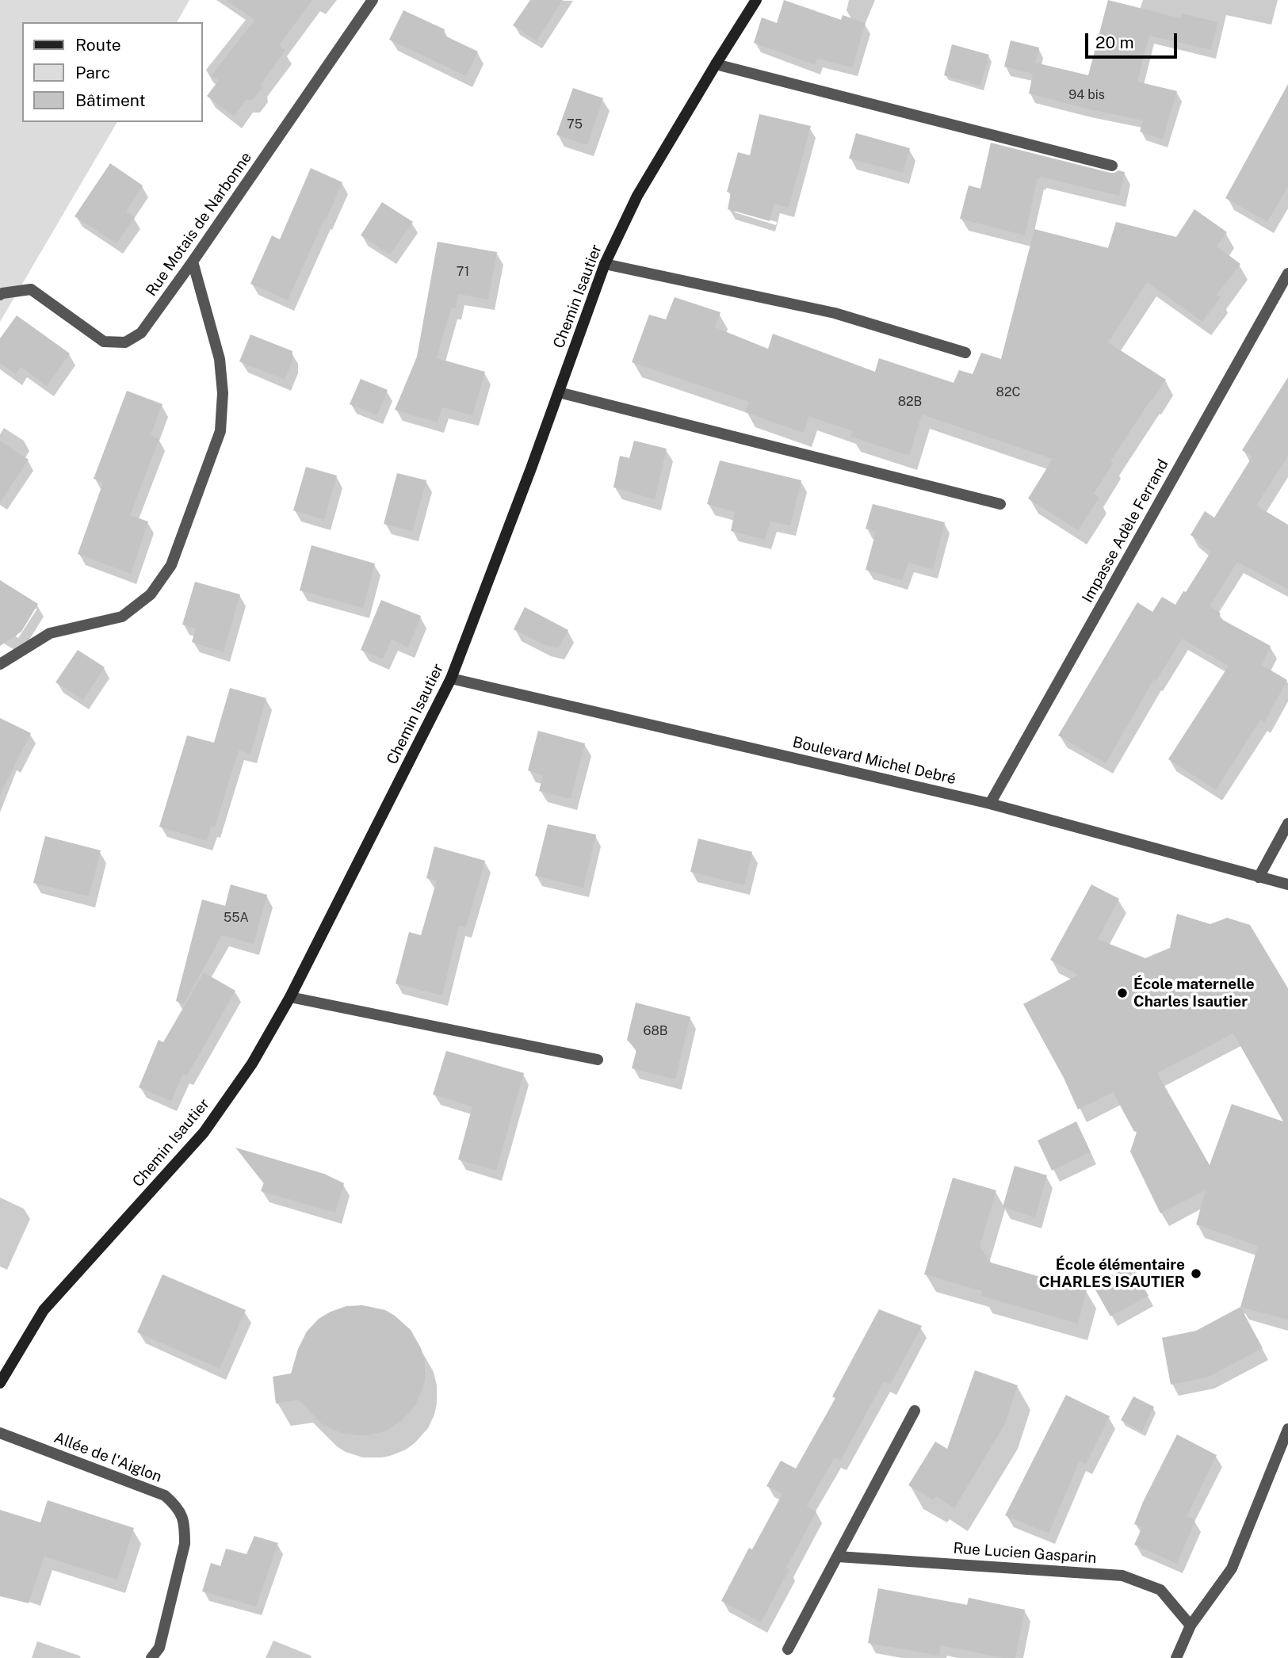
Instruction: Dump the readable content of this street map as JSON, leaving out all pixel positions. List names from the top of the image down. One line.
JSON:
{"streets":{"main road":["Chemin Isautier"],"street":["Rue Motais de Narbonne","Impasse Adèle Ferrand","Boulevard Michel Debré","Allée de l'Aiglon","Rue Lucien Gasparin"]},"crossings":[["Chemin Isautier","Boulevard Michel Debré"],["Impasse Adèle Ferrand","Boulevard Michel Debré"]],"places":["École maternelle Charles Isautier","École élémentaire CHARLES ISAUTIER"],"house_numbers":["94 bis","75","71","82C","82B","55A","68B"],"legend":["Route","Parc","Bâtiment"],"scale_bar":"20 m"}
